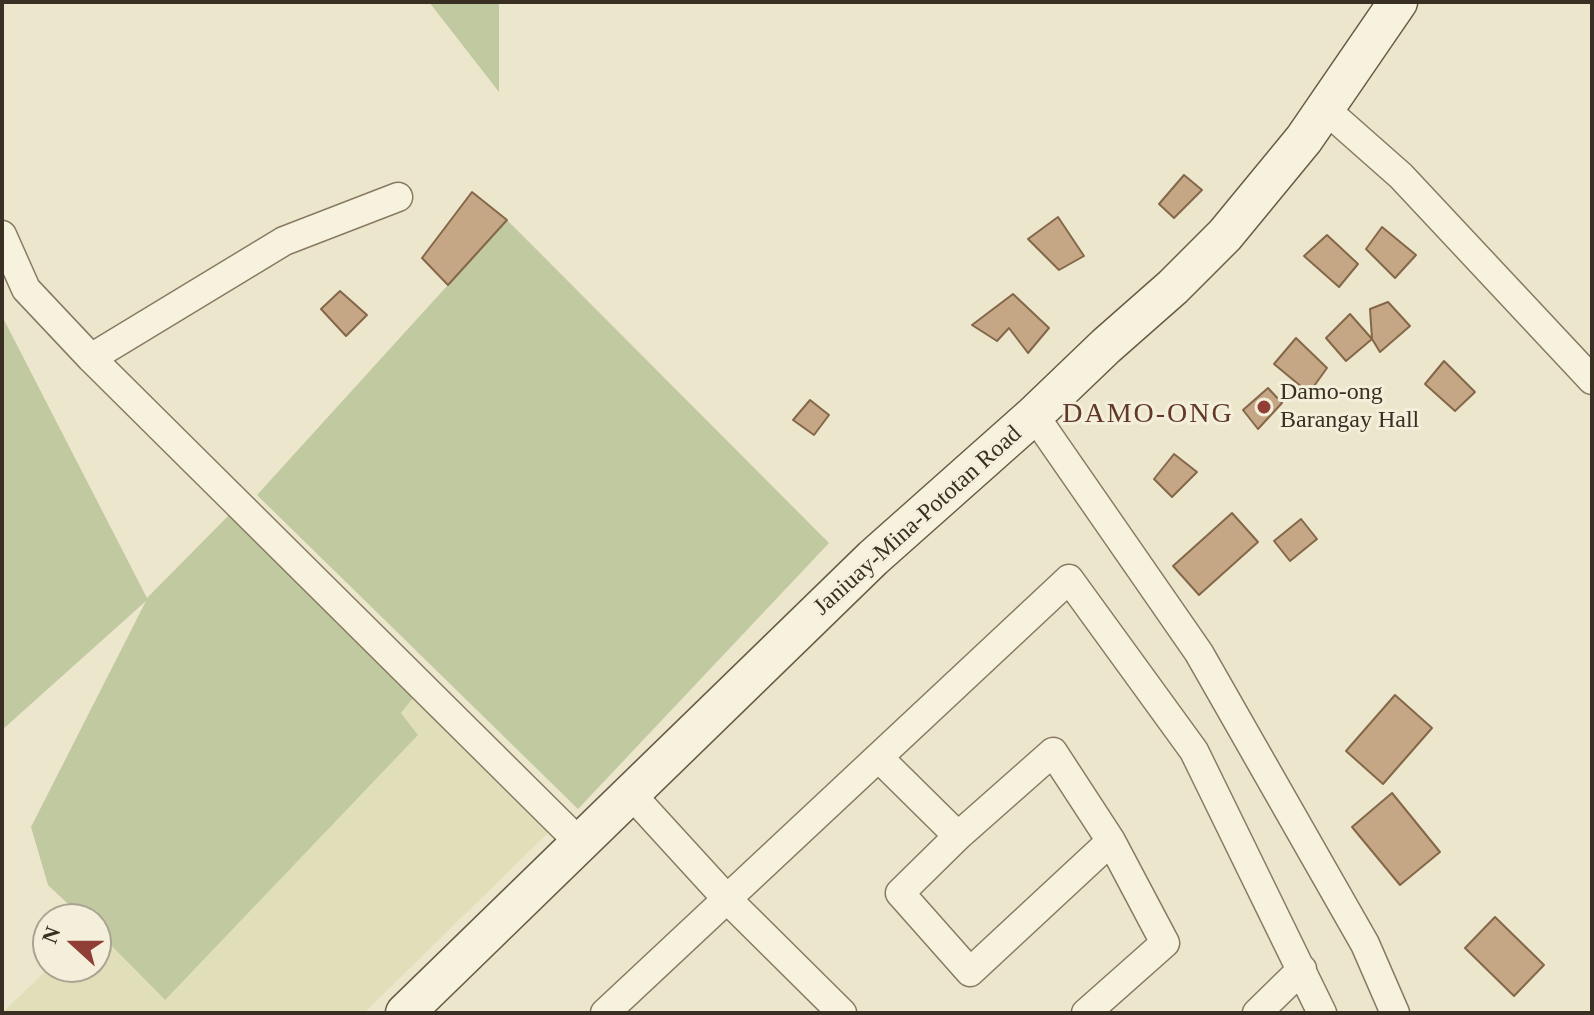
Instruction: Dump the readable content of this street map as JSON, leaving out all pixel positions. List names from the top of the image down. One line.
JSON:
{"streets":{"main road":["Janiuay-Mina-Pototan Road"]},"districts":["DAMO-ONG"],"places":["Damo-ong Barangay Hall"],"north":"left"}
